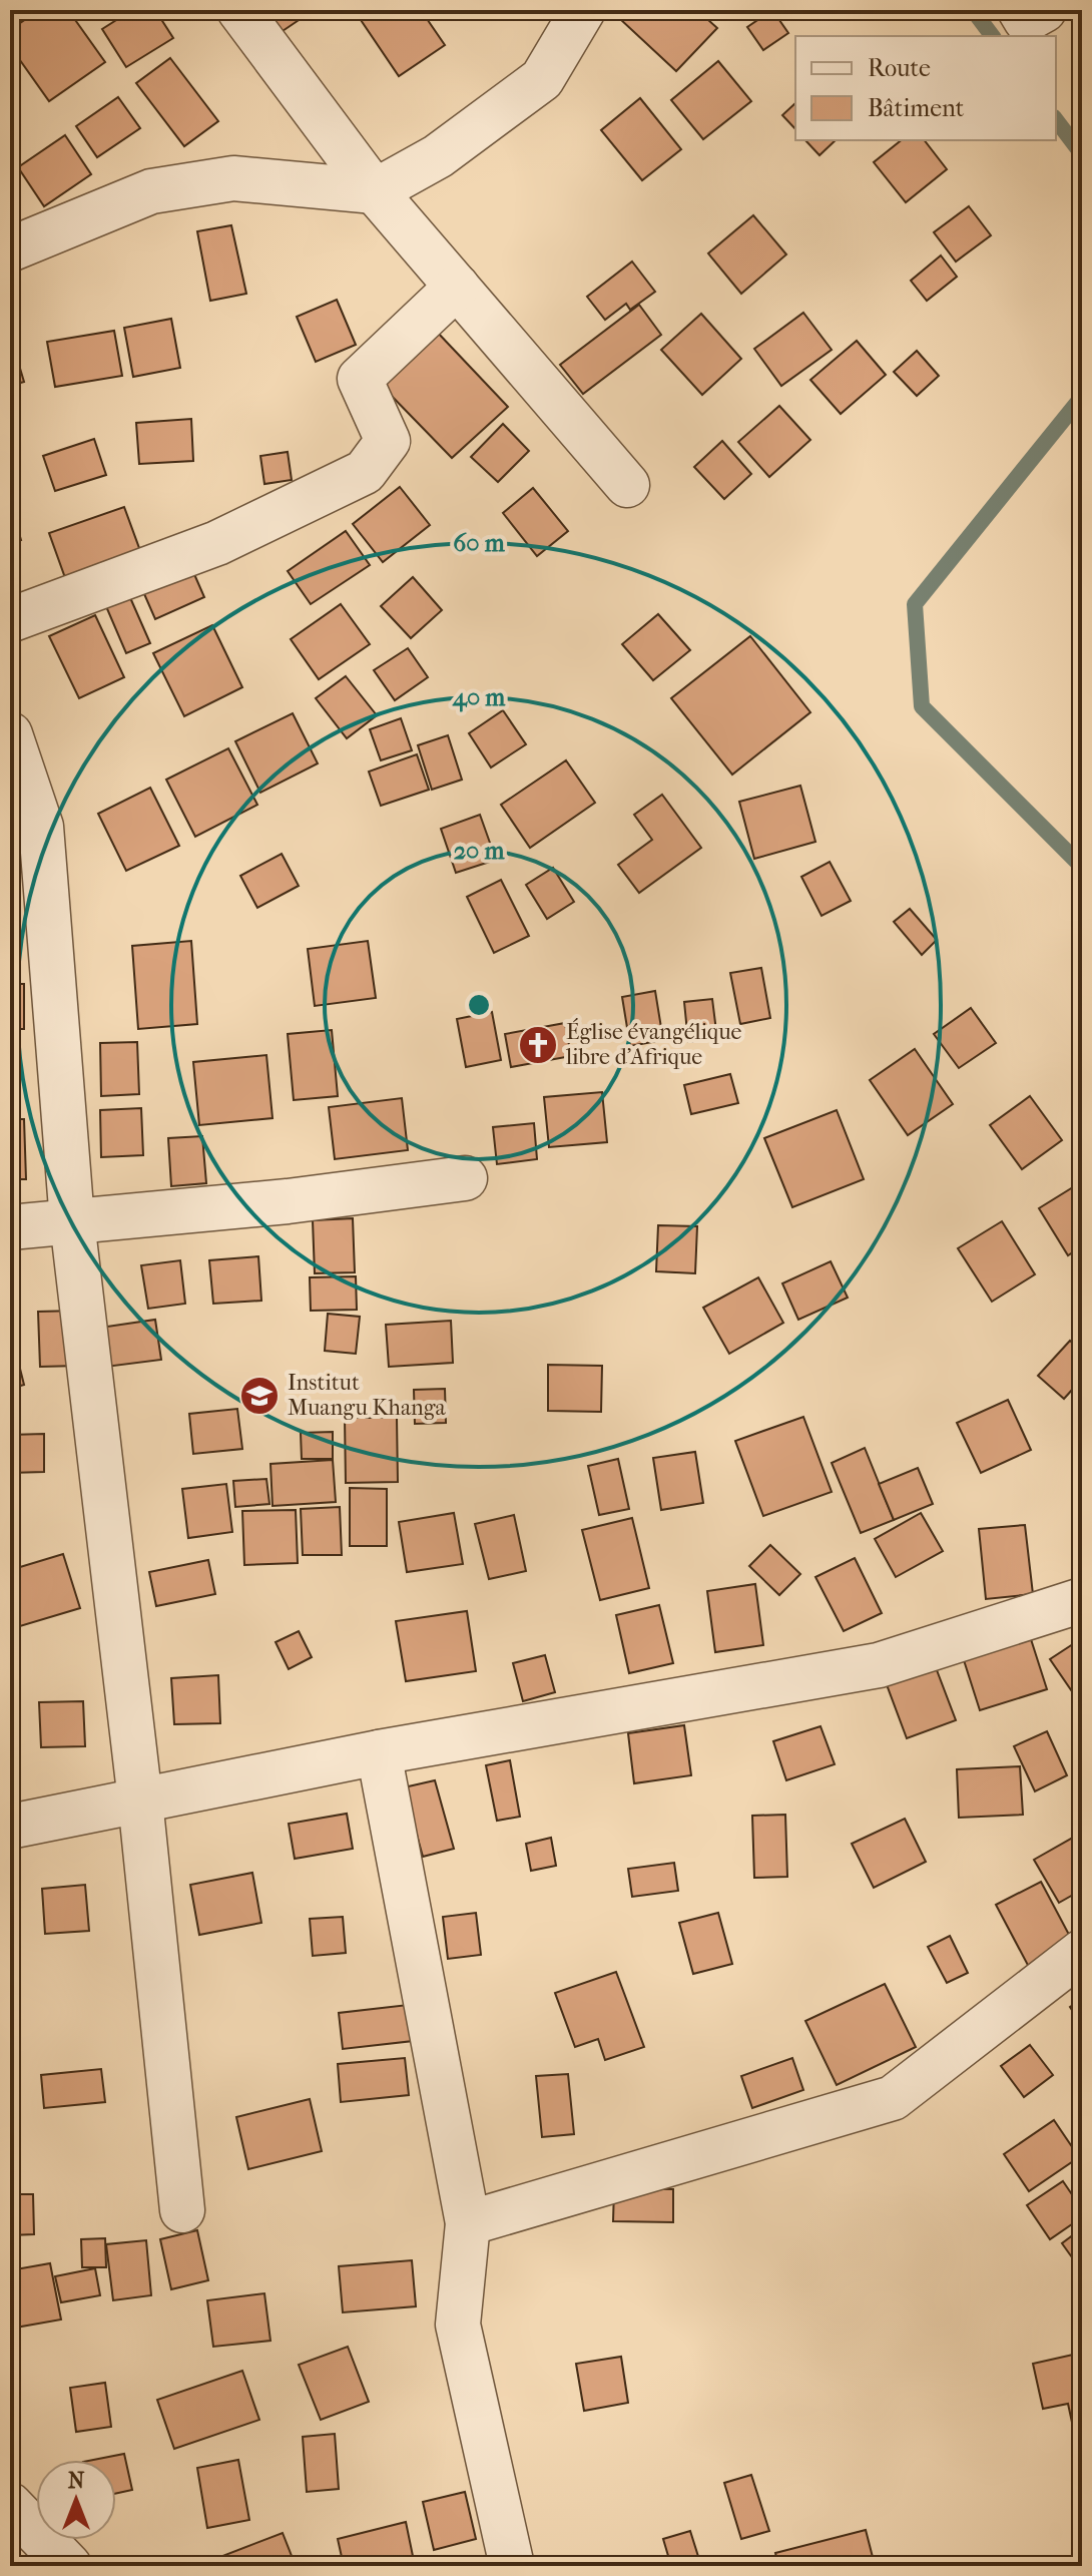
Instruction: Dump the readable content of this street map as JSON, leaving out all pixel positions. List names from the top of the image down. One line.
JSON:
{"places":{"church":["Église évangélique libre d'Afrique"],"school or university":["Institut Muangu Khanga"]},"legend":["Route","Bâtiment"],"north":"top","rings":["60 m","40 m","20 m"]}
